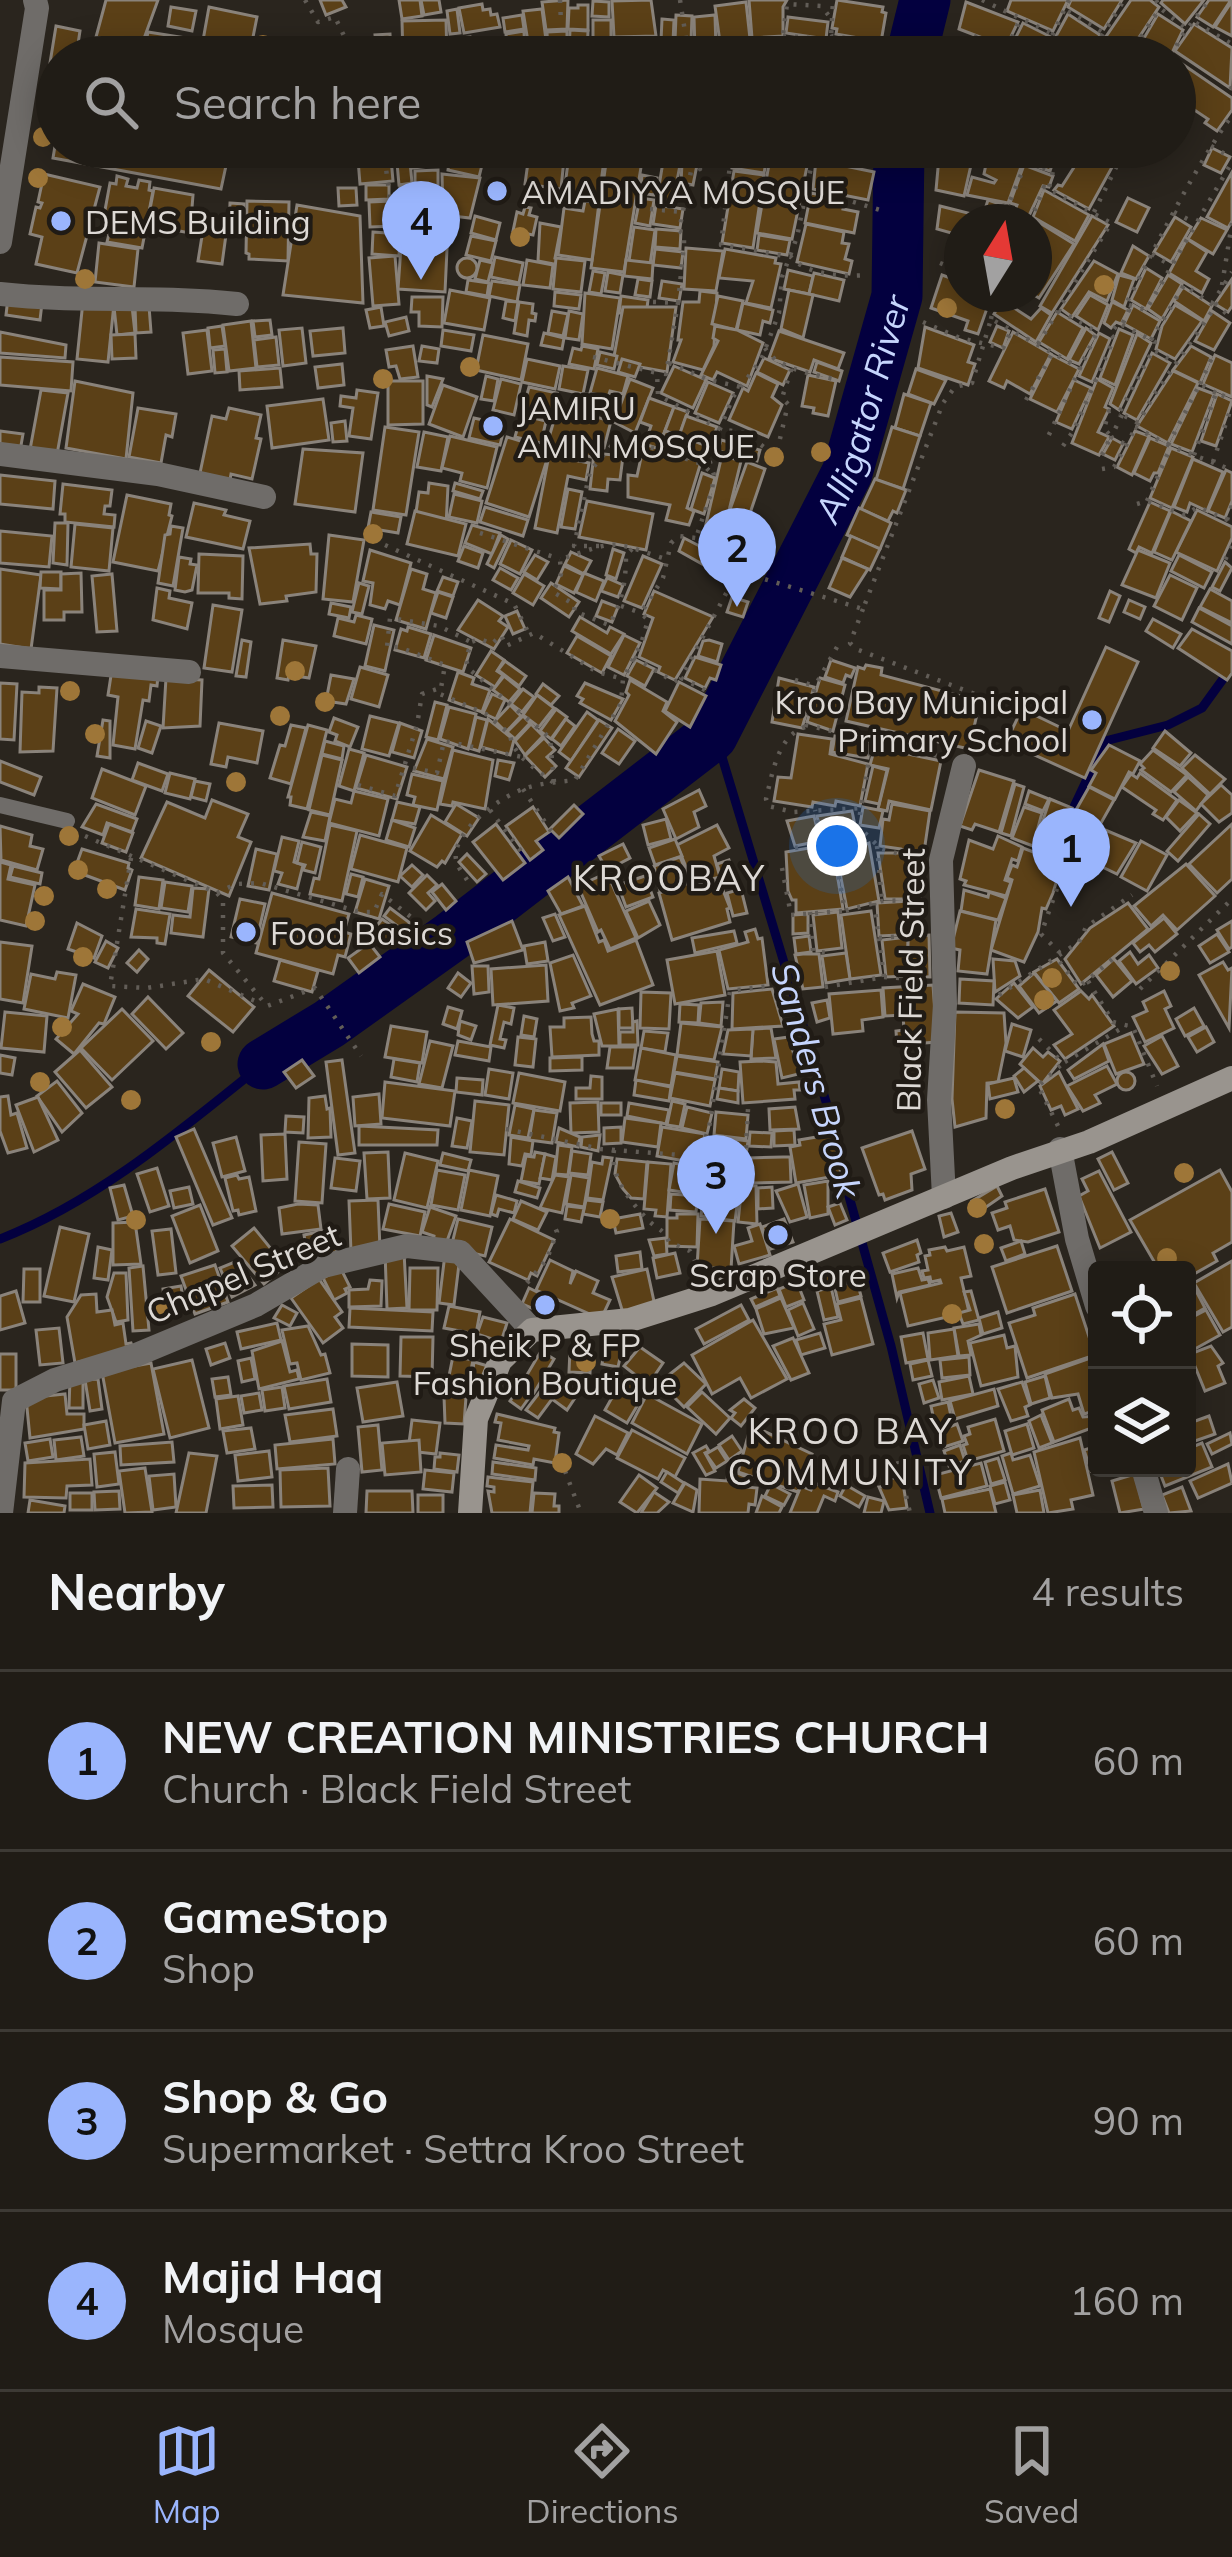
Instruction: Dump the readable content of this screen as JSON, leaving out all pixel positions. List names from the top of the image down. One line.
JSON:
{"streets":{"street":["Black Field Street","Chapel Street"]},"districts":["KROOBAY","KROO BAY COMMUNITY"],"water":["Alligator River","Sanders Brook"],"places":["AMADIYYA MOSQUE","DEMS Building","JAMIRU AMIN MOSQUE","Kroo Bay Municipal Primary School","Food Basics","Scrap Store","Sheik P & FP Fashion Boutique"],"north":"top","page":{"search":"Search here","pins":["4","2","1","3"],"heading":["Nearby","4 results"],"list":[{"mark":"1","name":"NEW CREATION MINISTRIES CHURCH","note":"Church · Black Field Street","value":"60 m"},{"mark":"2","name":"GameStop","note":"Shop","value":"60 m"},{"mark":"3","name":"Shop & Go","note":"Supermarket · Settra Kroo Street","value":"90 m"},{"mark":"4","name":"Majid Haq","note":"Mosque","value":"160 m"}],"nav":["Map","Directions","Saved"]}}
